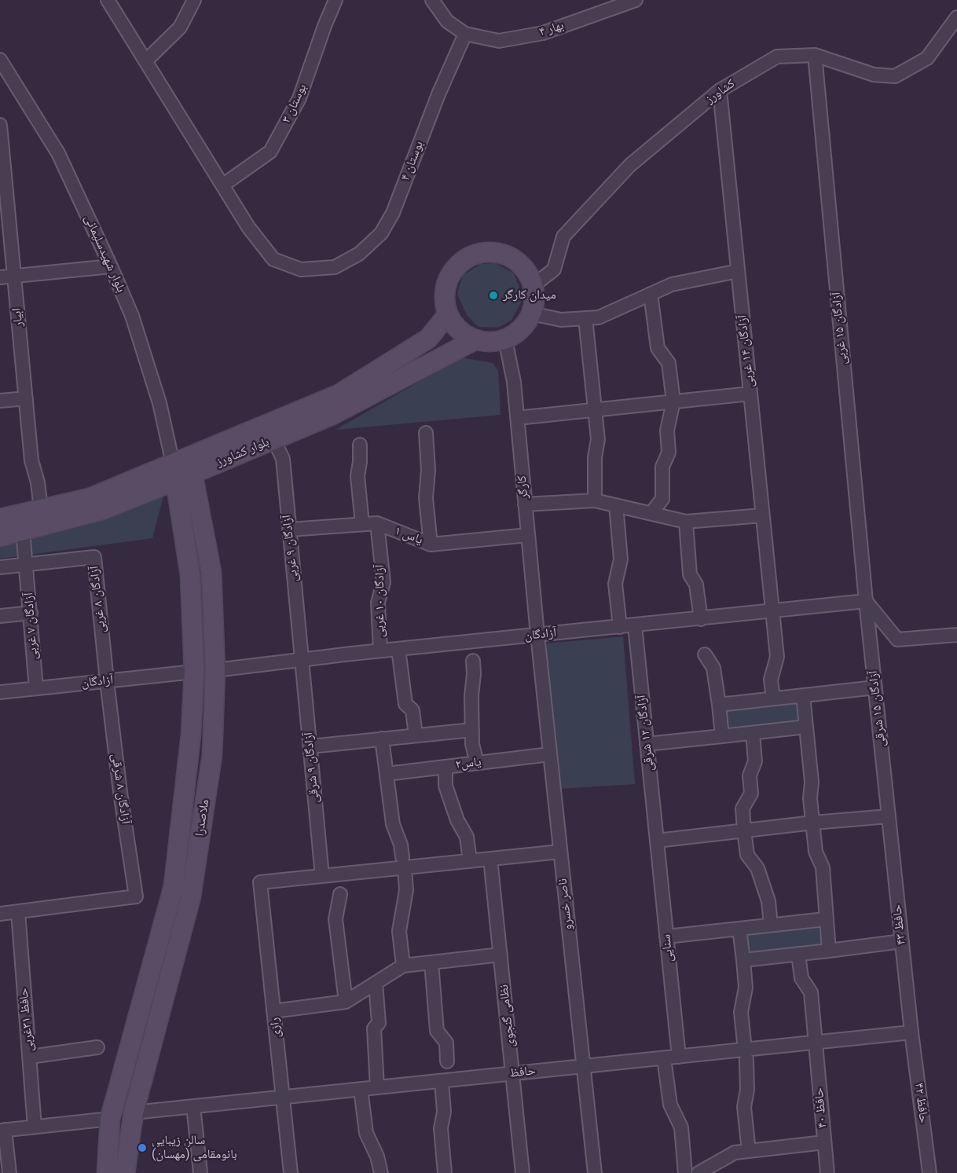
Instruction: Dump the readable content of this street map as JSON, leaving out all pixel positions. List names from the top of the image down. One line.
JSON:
{"streets":{"main road":["بلوار کشاورز","ملاصدرا"],"street":["بهار ۴","کشاورز","بوستان ۳","بوستان ۴","بلوار شهیدسلیمانی","ابیار","آزادگان ۱۵ غربی","آزادگان ۱۴ غربی","کارگر","یاس ۱","آزادگان ۹ غربی","آزادگان ۸ غربی","آزادگان ۱۰ غربی","آزادگان ۷ غربی","آزادگان","آزادگان ۱۵ شرقی","آزادگان ۱۲ شرقی","یاس۲","آزادگان ۹ شرقی","آزادگان ۸ شرقی","ناصر خسرو","حافظ ۴۳","سنایی","نظامی گنجوی","حافظ ۳۱غربی","رازی","حافظ","حافظ ۴۲","حافظ ۴۰"]},"crossings":[["بهار ۴","بوستان ۴"],["کشاورز","آزادگان ۱۵ غربی"],["کشاورز","آزادگان ۱۴ غربی"],["کشاورز","بلوار کشاورز"],["کشاورز","کارگر"],["بوستان ۳","بوستان ۴"],["بلوار شهیدسلیمانی","بلوار کشاورز"],["بلوار شهیدسلیمانی","ملاصدرا"],["ابیار","بلوار کشاورز"],["آزادگان ۱۵ غربی","آزادگان"],["آزادگان ۱۵ غربی","آزادگان ۱۵ شرقی"],["آزادگان ۱۴ غربی","آزادگان"],["بلوار کشاورز","کارگر"],["بلوار کشاورز","آزادگان ۹ غربی"],["بلوار کشاورز","آزادگان ۷ غربی"],["بلوار کشاورز","ملاصدرا"],["کارگر","یاس ۱"],["کارگر","آزادگان"],["کارگر","ناصر خسرو"],["یاس ۱","آزادگان ۹ غربی"],["یاس ۱","آزادگان ۱۰ غربی"],["آزادگان ۹ غربی","آزادگان"],["آزادگان ۹ غربی","آزادگان ۹ شرقی"],["آزادگان ۸ غربی","آزادگان ۷ غربی"],["آزادگان ۸ غربی","آزادگان"],["آزادگان ۸ غربی","آزادگان ۸ شرقی"],["آزادگان ۱۰ غربی","آزادگان"],["آزادگان ۷ غربی","آزادگان"],["آزادگان","آزادگان ۱۵ شرقی"],["آزادگان","آزادگان ۱۲ شرقی"],["آزادگان","آزادگان ۹ شرقی"],["آزادگان","آزادگان ۸ شرقی"],["آزادگان","ملاصدرا"],["آزادگان","ناصر خسرو"],["آزادگان ۱۵ شرقی","حافظ ۴۳"],["آزادگان ۱۲ شرقی","سنایی"],["یاس۲","ناصر خسرو"],["آزادگان ۹ شرقی","رازی"],["آزادگان ۸ شرقی","حافظ ۳۱غربی"],["ملاصدرا","حافظ"],["ناصر خسرو","حافظ"],["حافظ ۴۳","حافظ"],["حافظ ۴۳","حافظ ۴۲"],["سنایی","حافظ"],["نظامی گنجوی","حافظ"],["رازی","حافظ"],["حافظ","حافظ ۴۲"],["حافظ","حافظ ۴۰"]],"places":["میدان کارگر","سالن زیبایی بانومقامی (مهسان)"]}
